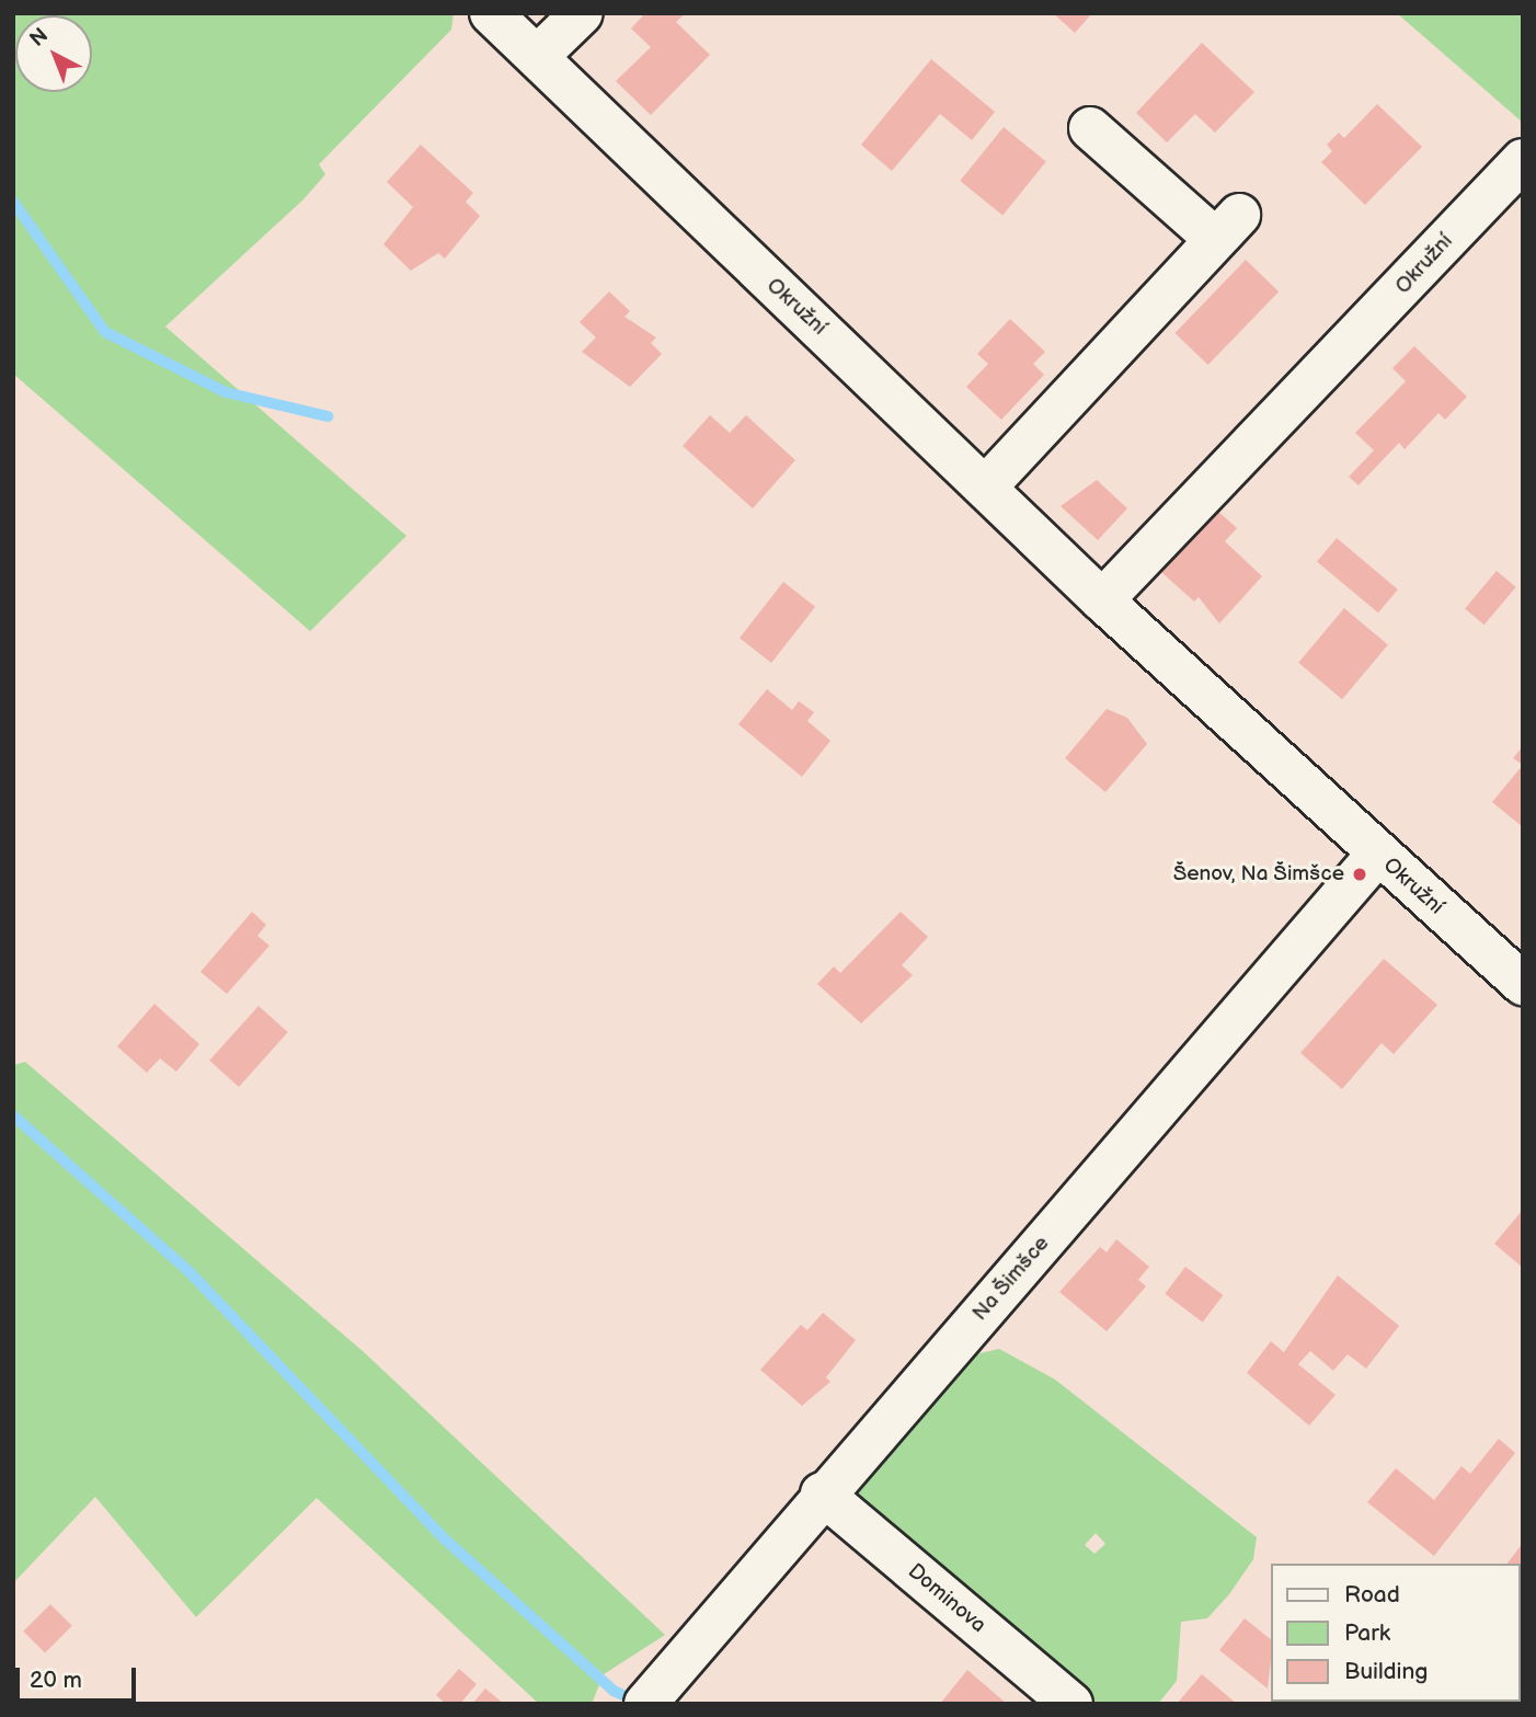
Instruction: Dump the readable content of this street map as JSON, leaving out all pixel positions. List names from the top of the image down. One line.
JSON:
{"streets":{"street":["Okružní","Na Šimšce","Dominova"]},"crossings":[["Okružní","Na Šimšce"],["Na Šimšce","Dominova"]],"places":["Šenov, Na Šimšce"],"legend":["Road","Park","Building"],"scale_bar":"20 m","north":"top left"}
